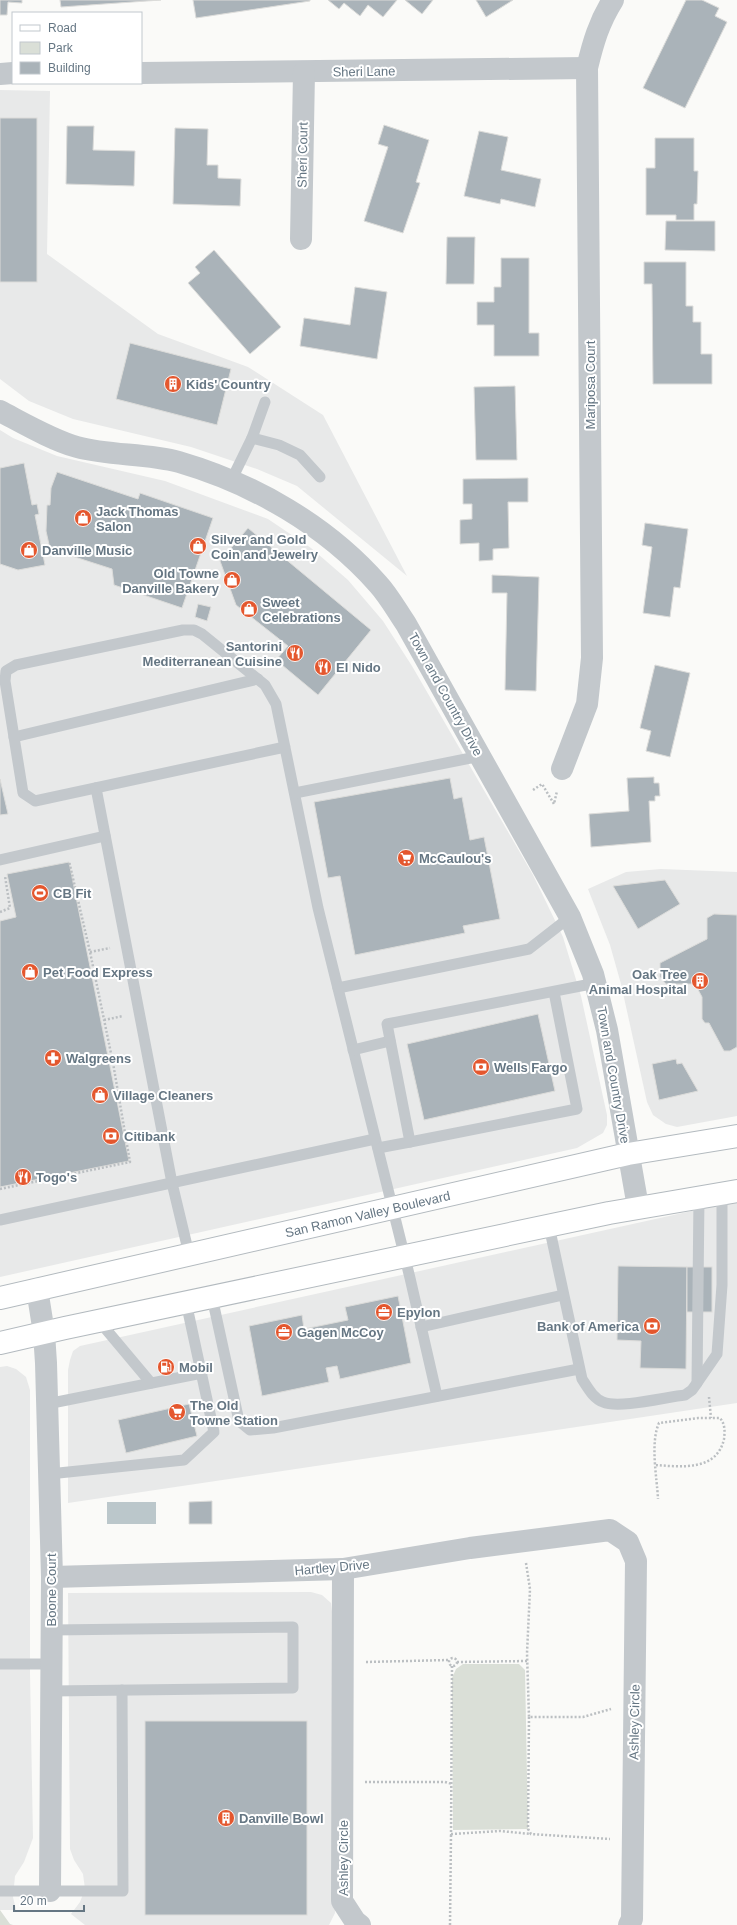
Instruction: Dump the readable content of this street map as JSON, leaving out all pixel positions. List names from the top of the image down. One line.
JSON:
{"streets":{"main road":["San Ramon Valley Boulevard"],"street":["Sheri Lane","Sheri Court","Mariposa Court","Town and Country Drive","Hartley Drive","Boone Court","Ashley Circle"]},"crossings":[["Sheri Lane","Sheri Court"],["Sheri Lane","Mariposa Court"],["Town and Country Drive","San Ramon Valley Boulevard"],["San Ramon Valley Boulevard","Boone Court"],["Hartley Drive","Boone Court"],["Hartley Drive","Ashley Circle"]],"places":{"building":["Kids' Country","Oak Tree Animal Hospital","Danville Bowl"],"shop":["Jack Thomas Salon","Silver and Gold Coin and Jewelry","Danville Music","Old Towne Danville Bakery","Sweet Celebrations","Pet Food Express","Village Cleaners"],"restaurant":["Santorini Mediterranean Cuisine","El Nido","Togo's"],"supermarket":["McCaulou's","The Old Towne Station"],"sports":["CB Fit"],"pharmacy":["Walgreens"],"bank":["Wells Fargo","Citibank","Bank of America"],"office":["Epylon","Gagen McCoy"],"fuel station":["Mobil"]},"legend":["Road","Park","Building"],"scale_bar":"20 m"}
